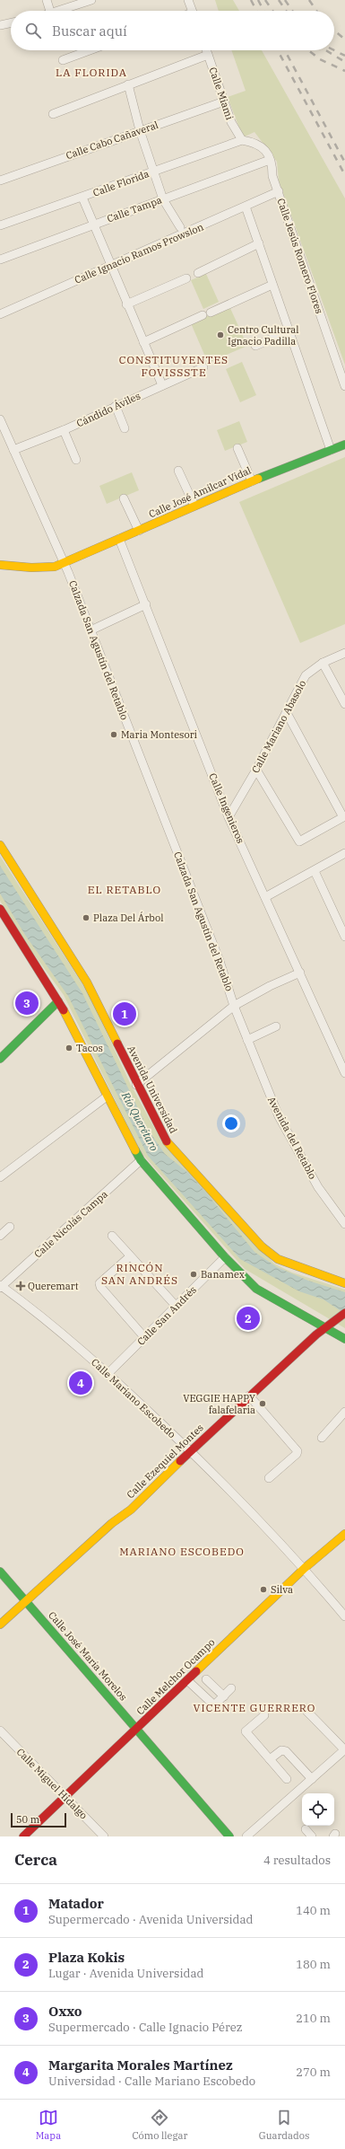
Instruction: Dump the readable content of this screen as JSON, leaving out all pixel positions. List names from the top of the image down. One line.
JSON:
{"streets":{"main road":["Calle José Amilcar Vidal","Avenida Universidad","Calle Ezequiel Montes","Calle José María Morelos","Calle Melchor Ocampo"],"street":["Calle Miami","Calle Cabo Cañaveral","Calle Florida","Calle Tampa","Calle Ignacio Ramos Prowslon","Calle Jesús Romero Flores","Cándido Áviles","Calzada San Agustín del Retablo","Calle Mariano Abasolo","Calle Ingenieros","Avenida del Retablo","Calle Nicolás Campa","Calle San Andrés","Calle Mariano Escobedo","Calle Miguel Hidalgo"]},"crossings":[["Calle Miami","Calle Cabo Cañaveral"],["Calle Miami","Calle Florida"],["Calle Miami","Calle Jesús Romero Flores"],["Calle Florida","Calle Jesús Romero Flores"],["Calle Tampa","Calle Jesús Romero Flores"],["Calle Ignacio Ramos Prowslon","Calle Jesús Romero Flores"],["Cándido Áviles","Calzada San Agustín del Retablo"],["Calle José Amilcar Vidal","Calzada San Agustín del Retablo"],["Calle José Amilcar Vidal","Calle Ingenieros"],["Calzada San Agustín del Retablo","Avenida del Retablo"],["Calle Mariano Abasolo","Calle Ingenieros"],["Calle Nicolás Campa","Calle Mariano Escobedo"],["Calle San Andrés","Calle Mariano Escobedo"],["Calle Mariano Escobedo","Calle Ezequiel Montes"],["Calle Mariano Escobedo","Calle Melchor Ocampo"],["Calle Ezequiel Montes","Calle José María Morelos"],["Calle José María Morelos","Calle Melchor Ocampo"],["Calle Melchor Ocampo","Calle Miguel Hidalgo"]],"districts":["LA FLORIDA","CONSTITUYENTES FOVISSSTE","EL RETABLO","RINCÓN SAN ANDRÉS","MARIANO ESCOBEDO","VICENTE GUERRERO"],"water":["Río Querétaro"],"places":{"other":["Centro Cultural Ignacio Padilla","Maria Montesori","Plaza Del Árbol","Tacos","Banamex","VEGGIE HAPPY falafelaria","Silva"],"health":["Queremart"]},"scale_bar":"50 m","page":{"search":"Buscar aquí","pins":["3","1","2","4"],"scale":"50 m","heading":["Cerca","4 resultados"],"list":[{"mark":"1","name":"Matador","note":"Supermercado · Avenida Universidad","value":"140 m"},{"mark":"2","name":"Plaza Kokis","note":"Lugar · Avenida Universidad","value":"180 m"},{"mark":"3","name":"Oxxo","note":"Supermercado · Calle Ignacio Pérez","value":"210 m"},{"mark":"4","name":"Margarita Morales Martínez","note":"Universidad · Calle Mariano Escobedo","value":"270 m"}],"nav":["Mapa","Cómo llegar","Guardados"]}}
